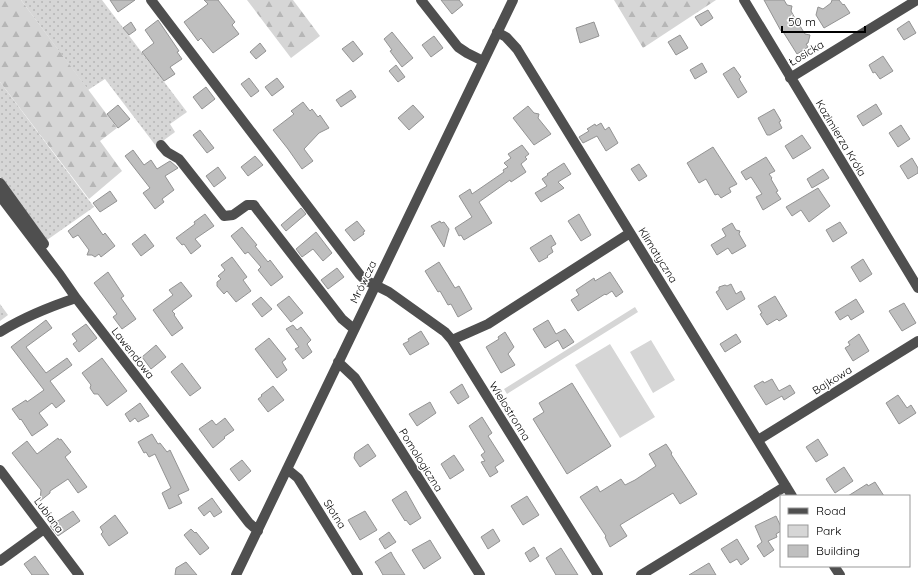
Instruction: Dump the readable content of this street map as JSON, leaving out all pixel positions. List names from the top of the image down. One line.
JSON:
{"streets":{"street":["Łosicka","Kazimierza Króla","Klimatyczna","Mrówcza","Lawendowa","Bajkowa","Wielostronna","Pomologiczna","Słotna","Lubiana"]},"crossings":[["Łosicka","Kazimierza Króla"],["Klimatyczna","Mrówcza"],["Klimatyczna","Bajkowa"],["Mrówcza","Lawendowa"],["Mrówcza","Wielostronna"],["Mrówcza","Pomologiczna"],["Mrówcza","Słotna"]],"legend":["Road","Park","Building"],"scale_bar":"50 m"}
